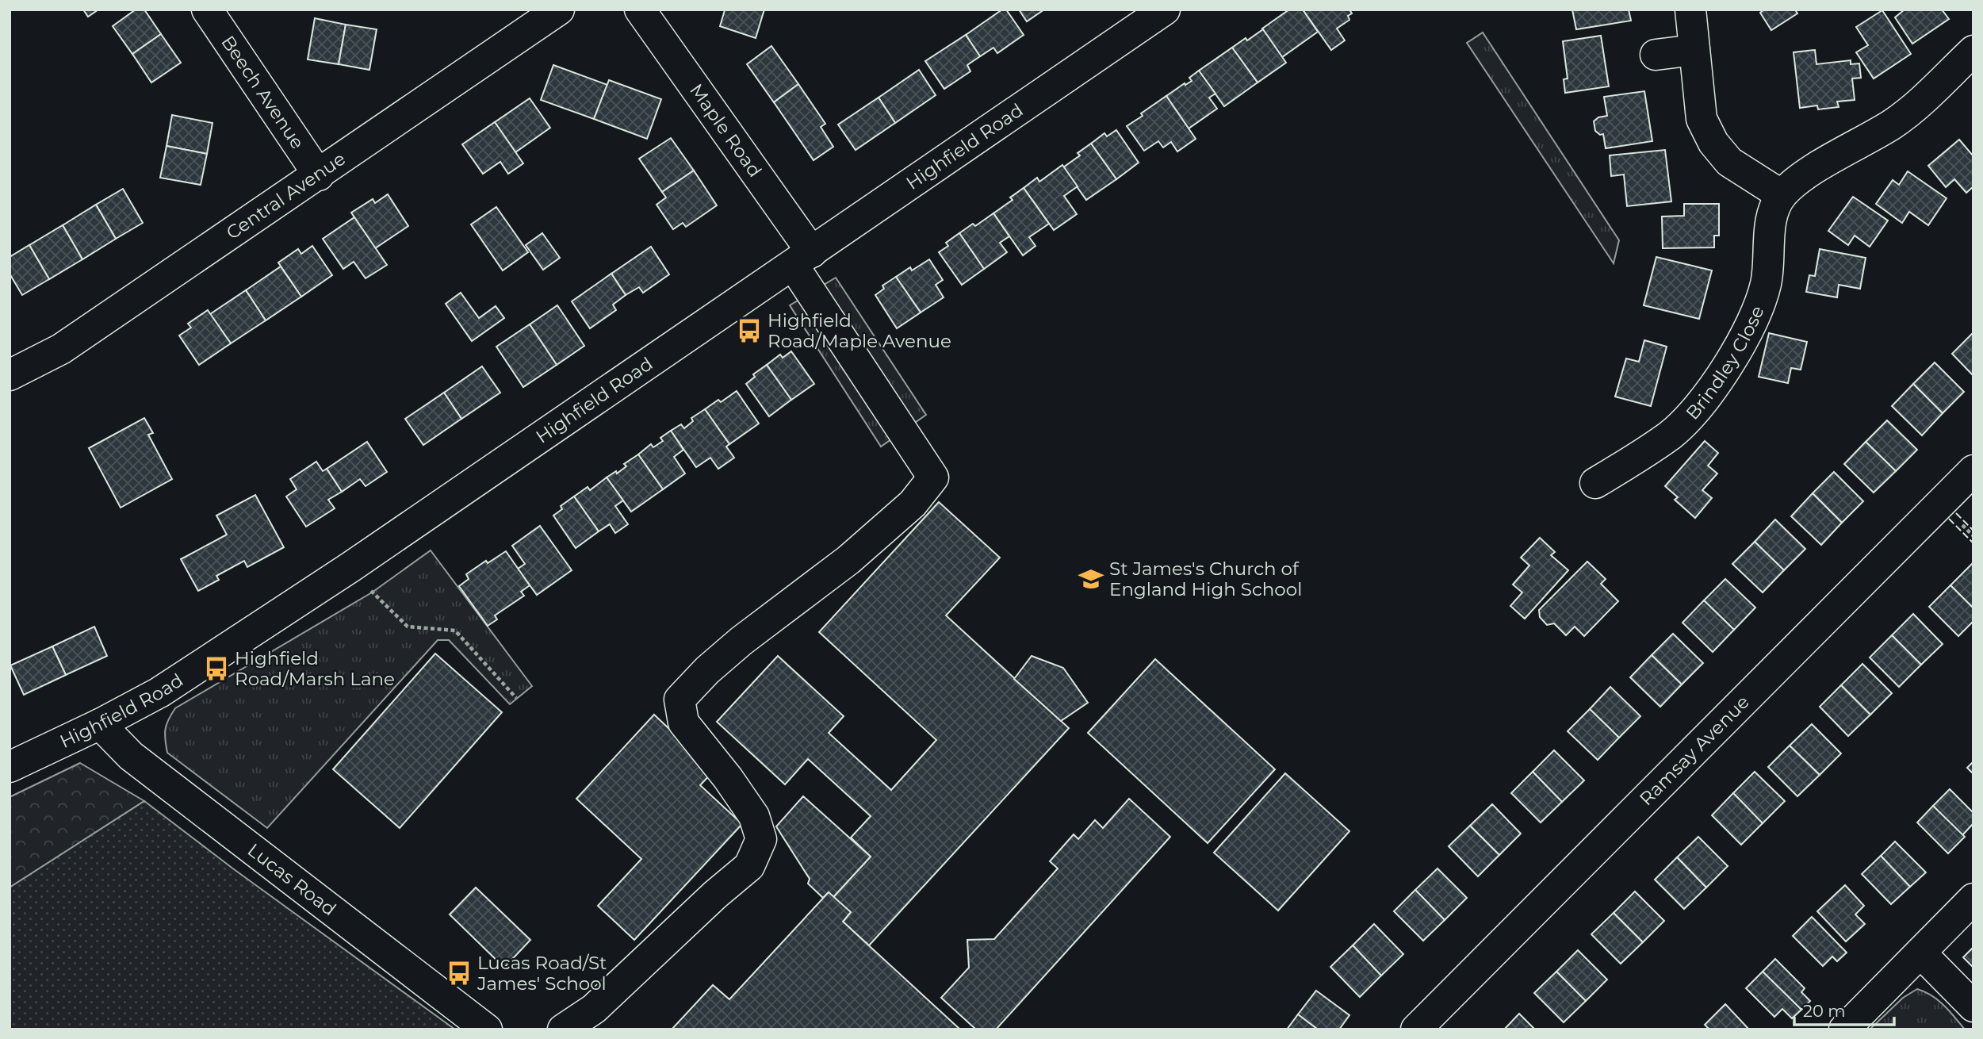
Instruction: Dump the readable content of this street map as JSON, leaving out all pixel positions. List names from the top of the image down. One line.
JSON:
{"streets":{"street":["Beech Avenue","Maple Road","Highfield Road","Central Avenue","Brindley Close","Ramsay Avenue","Lucas Road"]},"crossings":[["Beech Avenue","Central Avenue"],["Maple Road","Highfield Road"],["Highfield Road","Lucas Road"]],"places":{"bus stop":["Highfield Road/Maple Avenue","Highfield Road/Marsh Lane","Lucas Road/St James' School"],"school or university":["St James's Church of England High School"]},"scale_bar":"20 m"}
